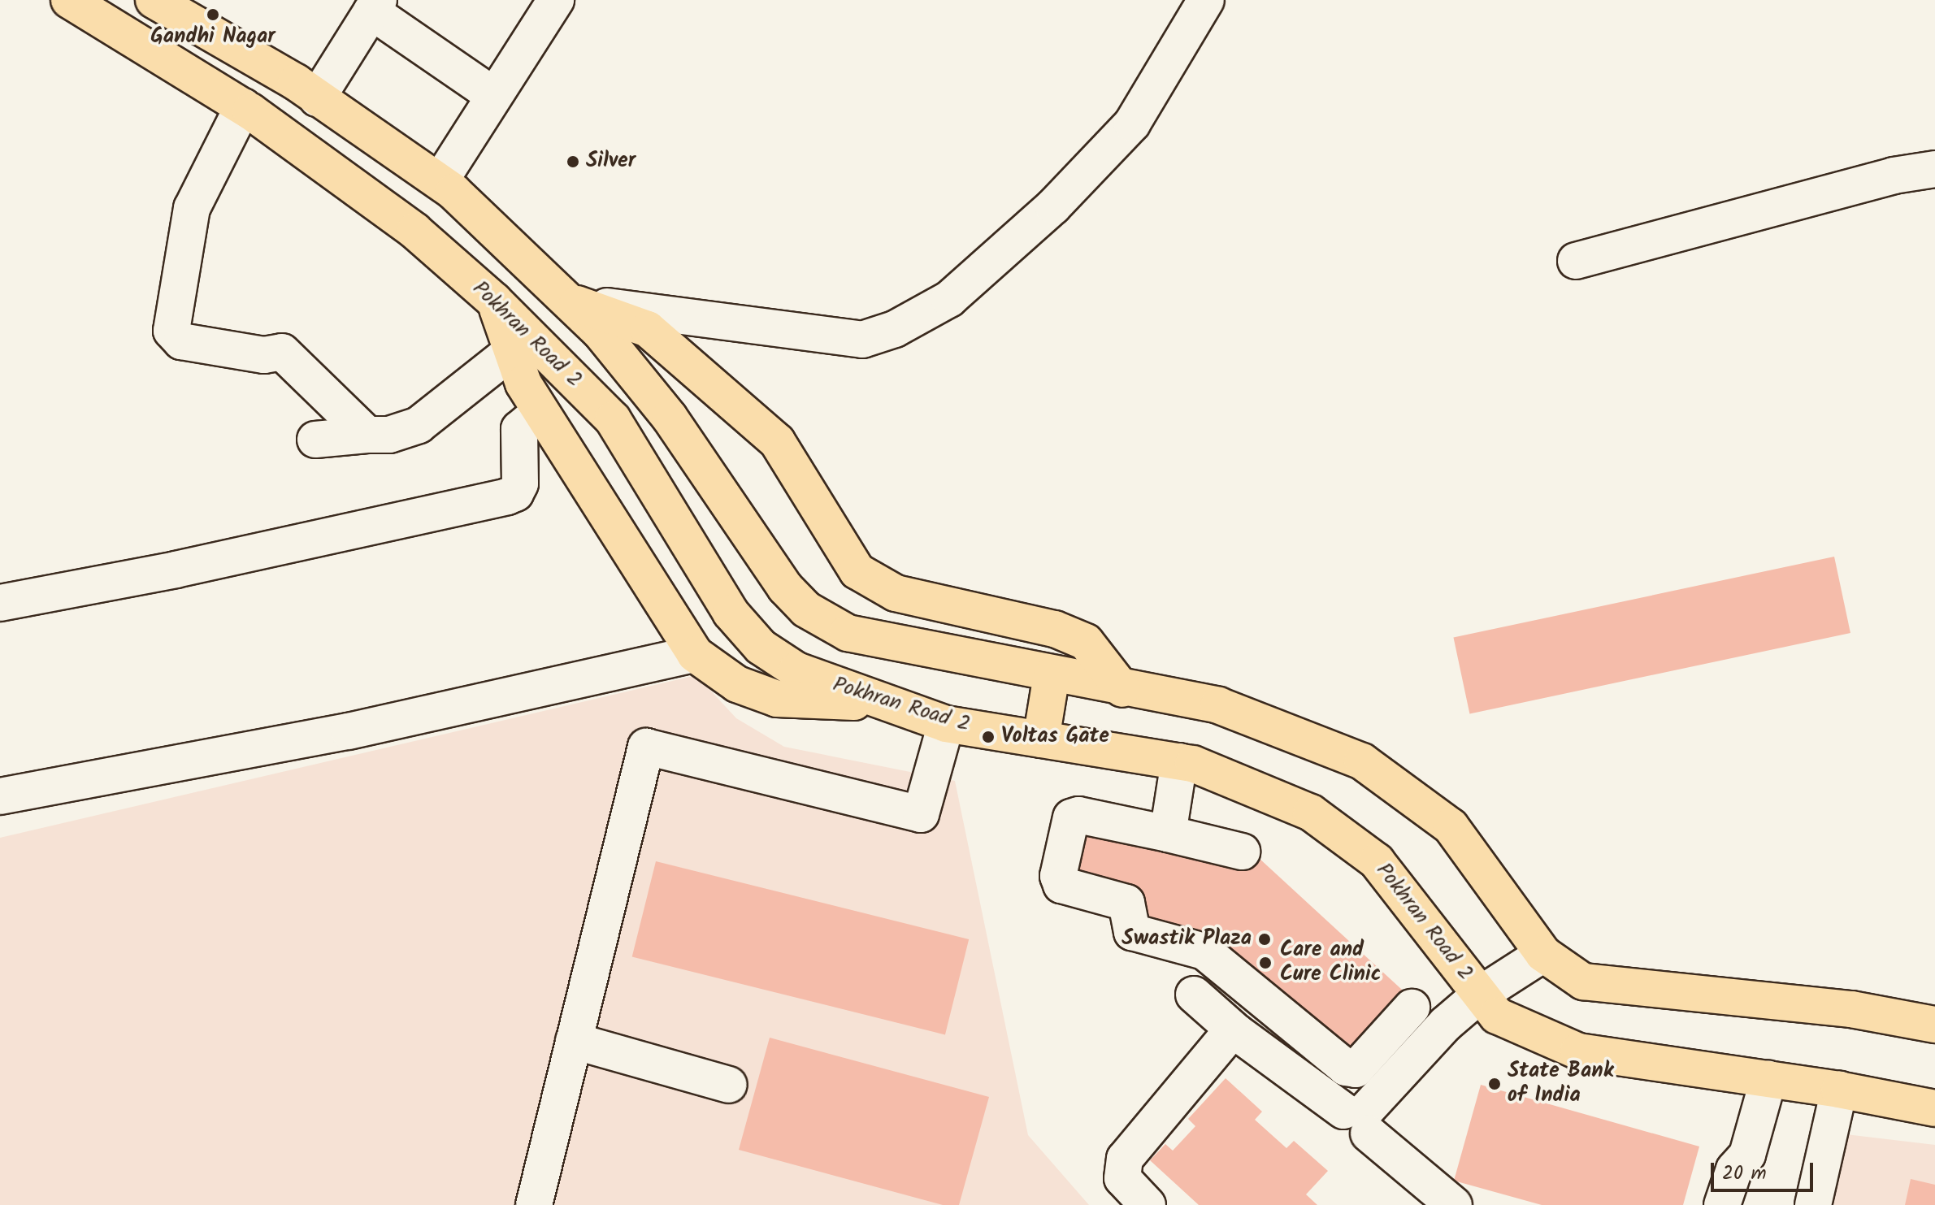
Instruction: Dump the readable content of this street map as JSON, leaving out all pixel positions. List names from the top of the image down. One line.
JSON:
{"streets":{"main road":["Pokhran Road 2"]},"places":["Gandhi Nagar","Silver","Voltas Gate","Swastik Plaza","Care and Cure Clinic","State Bank of India"],"scale_bar":"20 m"}
